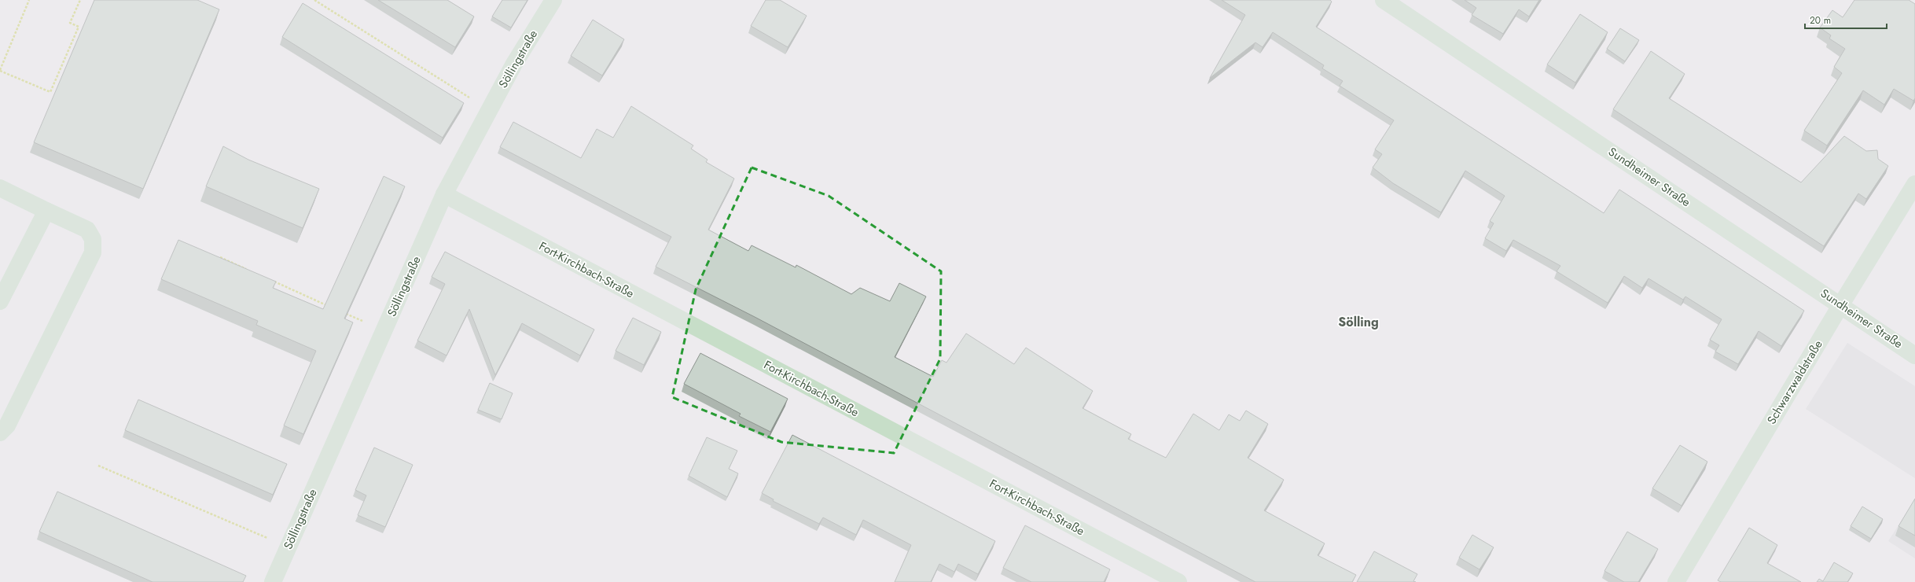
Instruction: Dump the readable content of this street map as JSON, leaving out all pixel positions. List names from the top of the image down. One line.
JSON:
{"streets":{"street":["Söllingstraße","Sundheimer Straße","Fort-Kirchbach-Straße","Schwarzwaldstraße"]},"crossings":[["Söllingstraße","Fort-Kirchbach-Straße"],["Sundheimer Straße","Schwarzwaldstraße"]],"districts":["Sölling"],"scale_bar":"20 m"}
